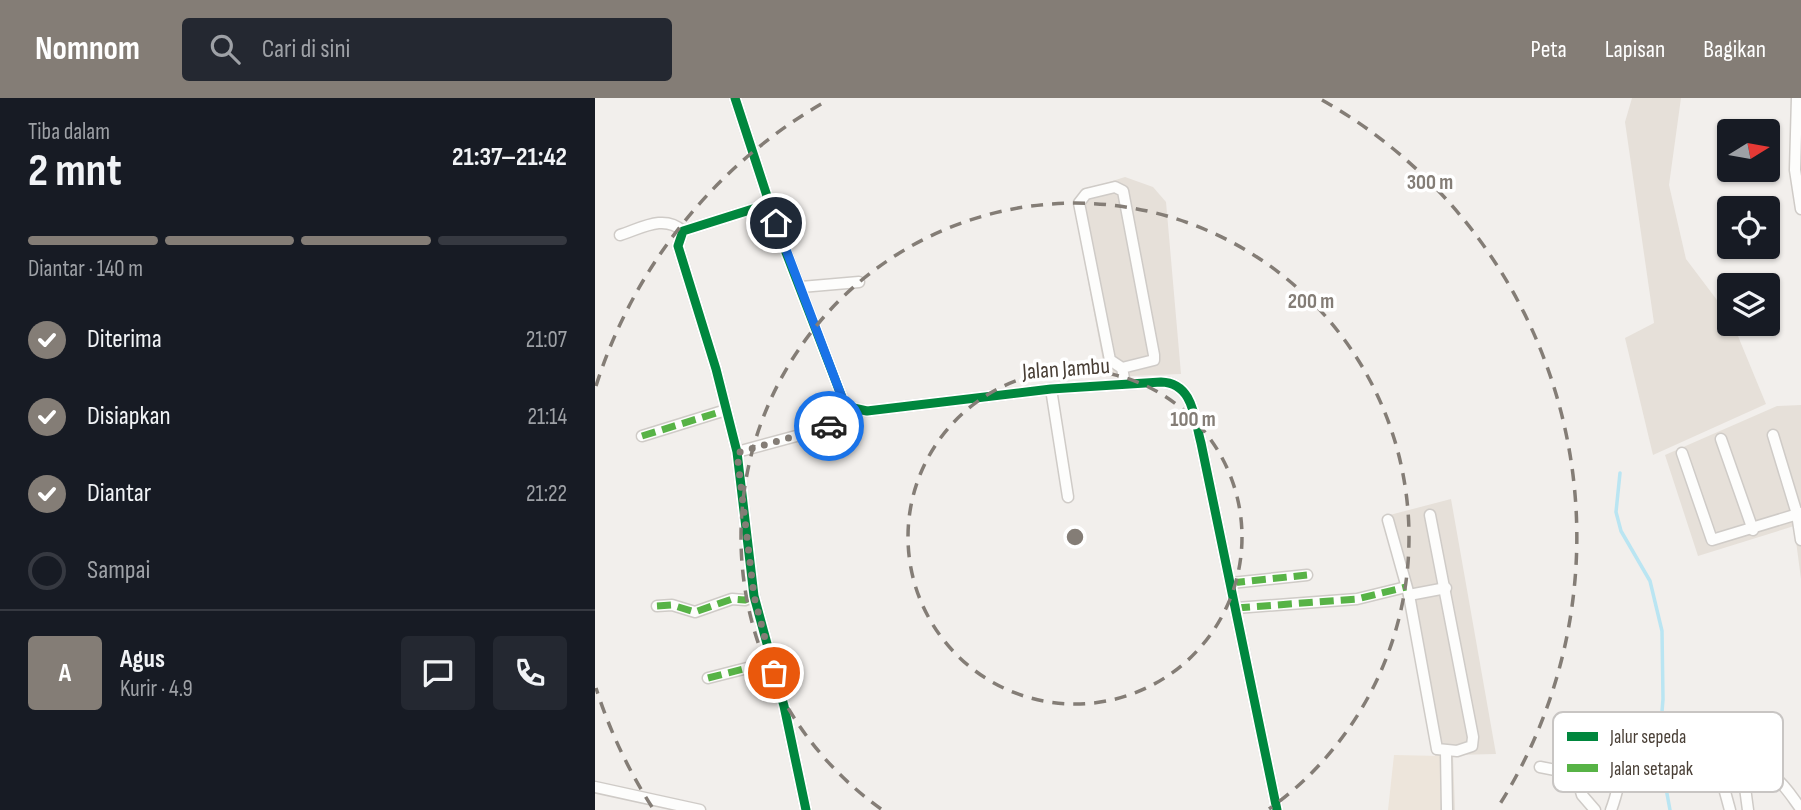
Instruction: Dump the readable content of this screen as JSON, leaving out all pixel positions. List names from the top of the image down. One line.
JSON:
{"streets":{"street":["Jalan Jambu"]},"legend":["Jalur sepeda","Jalan setapak"],"north":"right","page":{"header":"Nomnom","search":"Cari di sini","nav":["Peta","Lapisan","Bagikan"],"heading":["2 mnt","Tiba dalam","21:37–21:42"],"panel":["Agus","Kurir · 4.9"],"bar":"Diantar · 140 m","list":[["Diterima","21:07"],["Disiapkan","21:14"],["Diantar","21:22"],"Sampai"],"round":"A"},"rings":["300 m","200 m","100 m"]}
